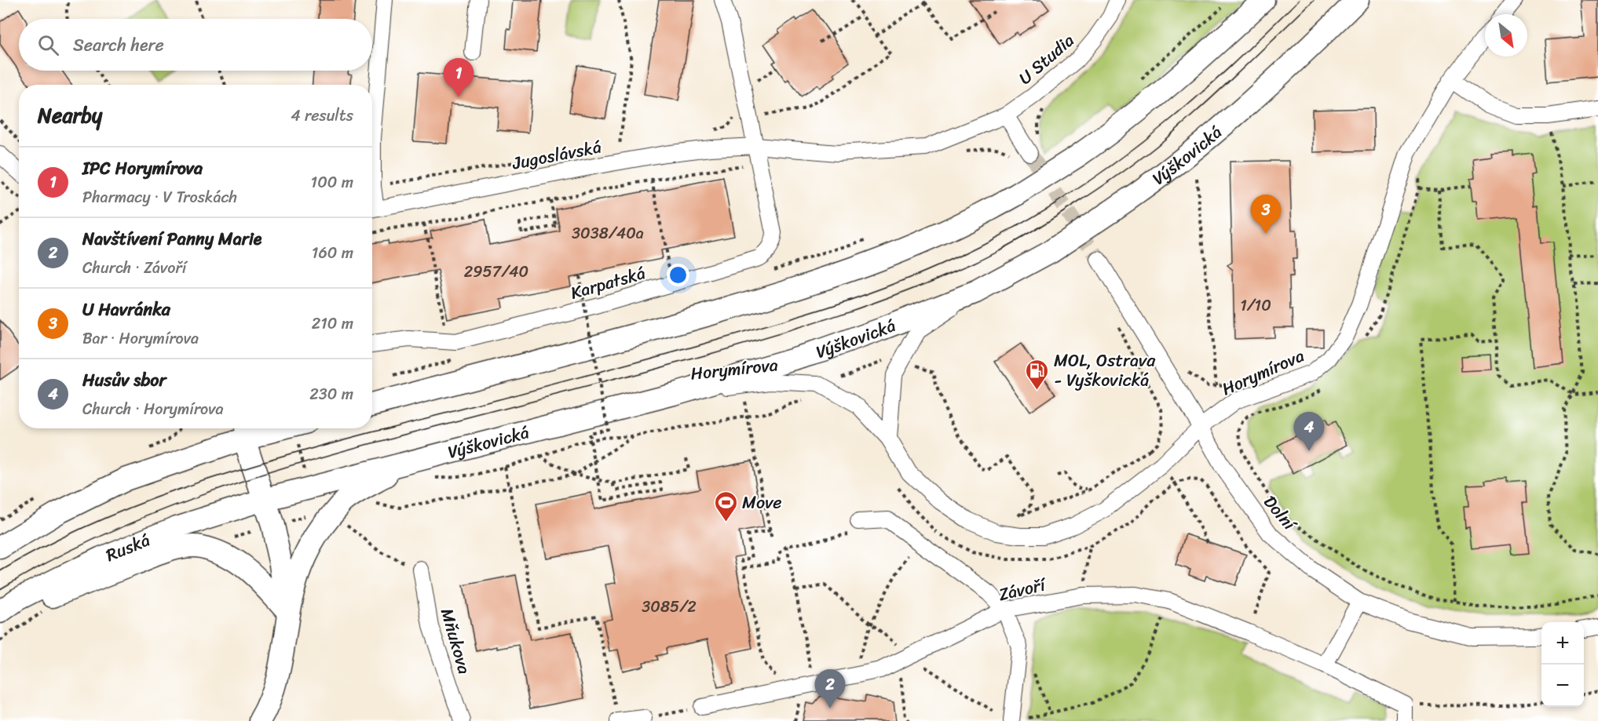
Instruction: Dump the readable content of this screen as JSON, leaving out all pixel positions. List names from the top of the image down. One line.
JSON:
{"streets":{"street":["U Studia","Jugoslávská","Výškovická","Karpatská","Horymírova","Dolní","Ruská","Závoří","Mňukova"]},"crossings":[["U Studia","Jugoslávská"],["U Studia","Karpatská"],["Jugoslávská","Karpatská"],["Výškovická","Horymírova"],["Výškovická","Ruská"],["Horymírova","Dolní"]],"places":{"fuel station":["MOL, Ostrava - Vyškovická"],"sports":["Move"]},"house_numbers":["3038/40a","2957/40","1/10","3085/2"],"north":"bottom right","page":{"search":"Search here","pins":["1","3","4","2"],"heading":["Nearby","4 results"],"list":[{"mark":"1","name":"IPC Horymírova","note":"Pharmacy · V Troskách","value":"100 m"},{"mark":"2","name":"Navštívení Panny Marie","note":"Church · Závoří","value":"160 m"},{"mark":"3","name":"U Havránka","note":"Bar · Horymírova","value":"210 m"},{"mark":"4","name":"Husův sbor","note":"Church · Horymírova","value":"230 m"}],"map_buttons":["+","−"]}}
